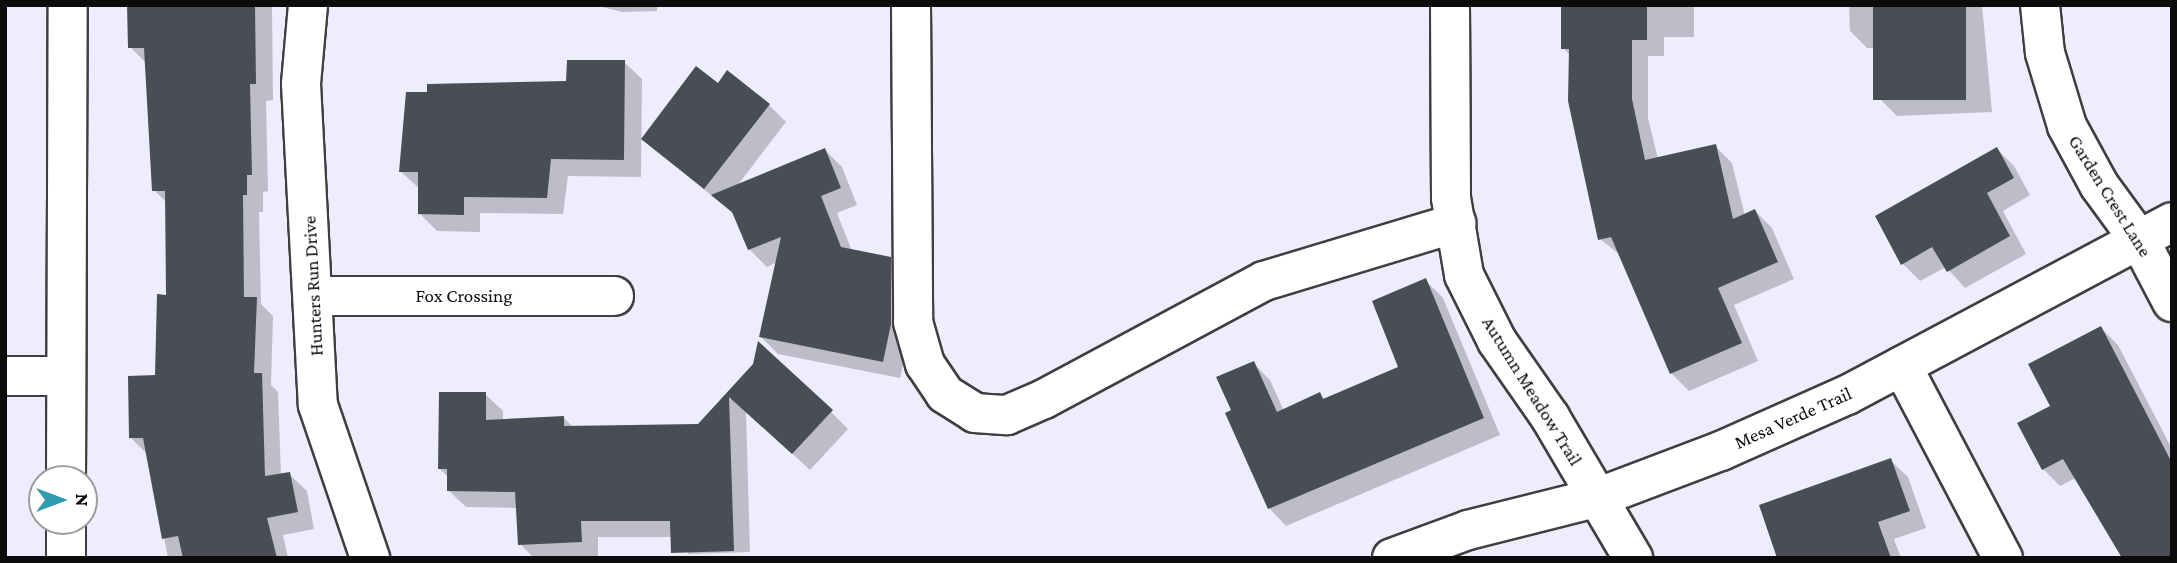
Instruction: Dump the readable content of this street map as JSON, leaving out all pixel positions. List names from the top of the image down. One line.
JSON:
{"streets":{"street":["Garden Crest Lane","Hunters Run Drive","Fox Crossing","Autumn Meadow Trail","Mesa Verde Trail"]},"crossings":[["Garden Crest Lane","Mesa Verde Trail"],["Hunters Run Drive","Fox Crossing"],["Autumn Meadow Trail","Mesa Verde Trail"]],"north":"right"}
